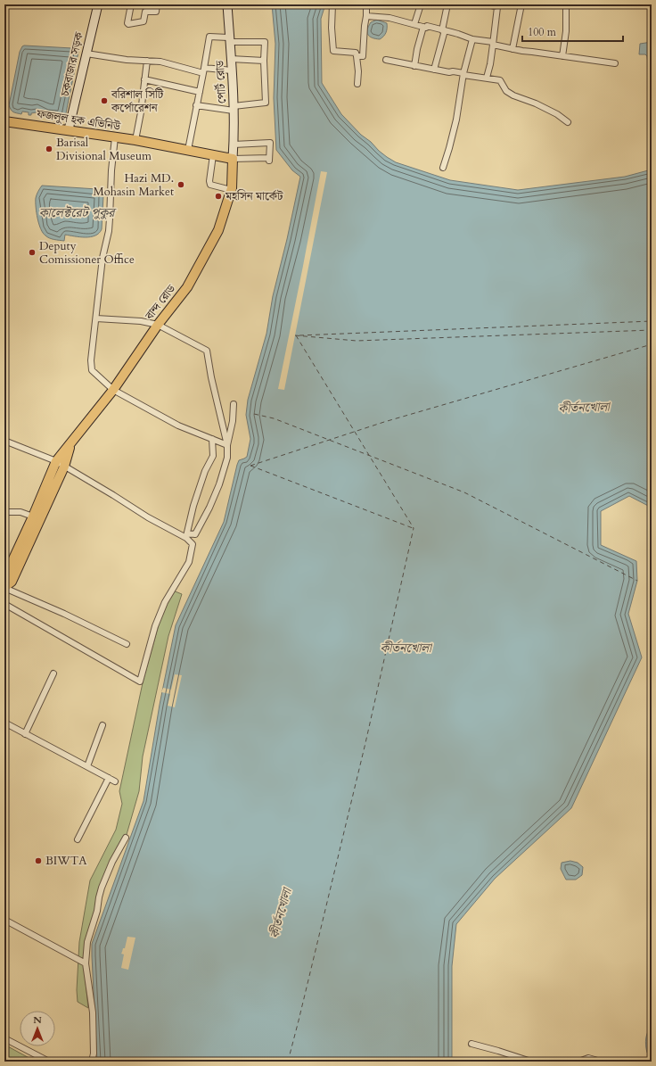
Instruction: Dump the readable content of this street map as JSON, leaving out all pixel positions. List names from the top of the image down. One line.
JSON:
{"streets":{"main road":["চকবাজার সড়ক","পোর্ট রোড","ফজলুল হক এভিনিউ","বান্দ রোড"]},"crossings":[["চকবাজার সড়ক","ফজলুল হক এভিনিউ"],["পোর্ট রোড","ফজলুল হক এভিনিউ"],["পোর্ট রোড","বান্দ রোড"],["ফজলুল হক এভিনিউ","বান্দ রোড"]],"water":["কালেক্টরেট পুকুর","কীর্তনখোলা"],"places":["বরিশাল সিটি কর্পোরেশন","Barisal Divisional Museum","Hazi MD. Mohasin Market","মহসিন মার্কেট","Deputy Comissioner Office","BIWTA"],"scale_bar":"100 m","north":"top"}
